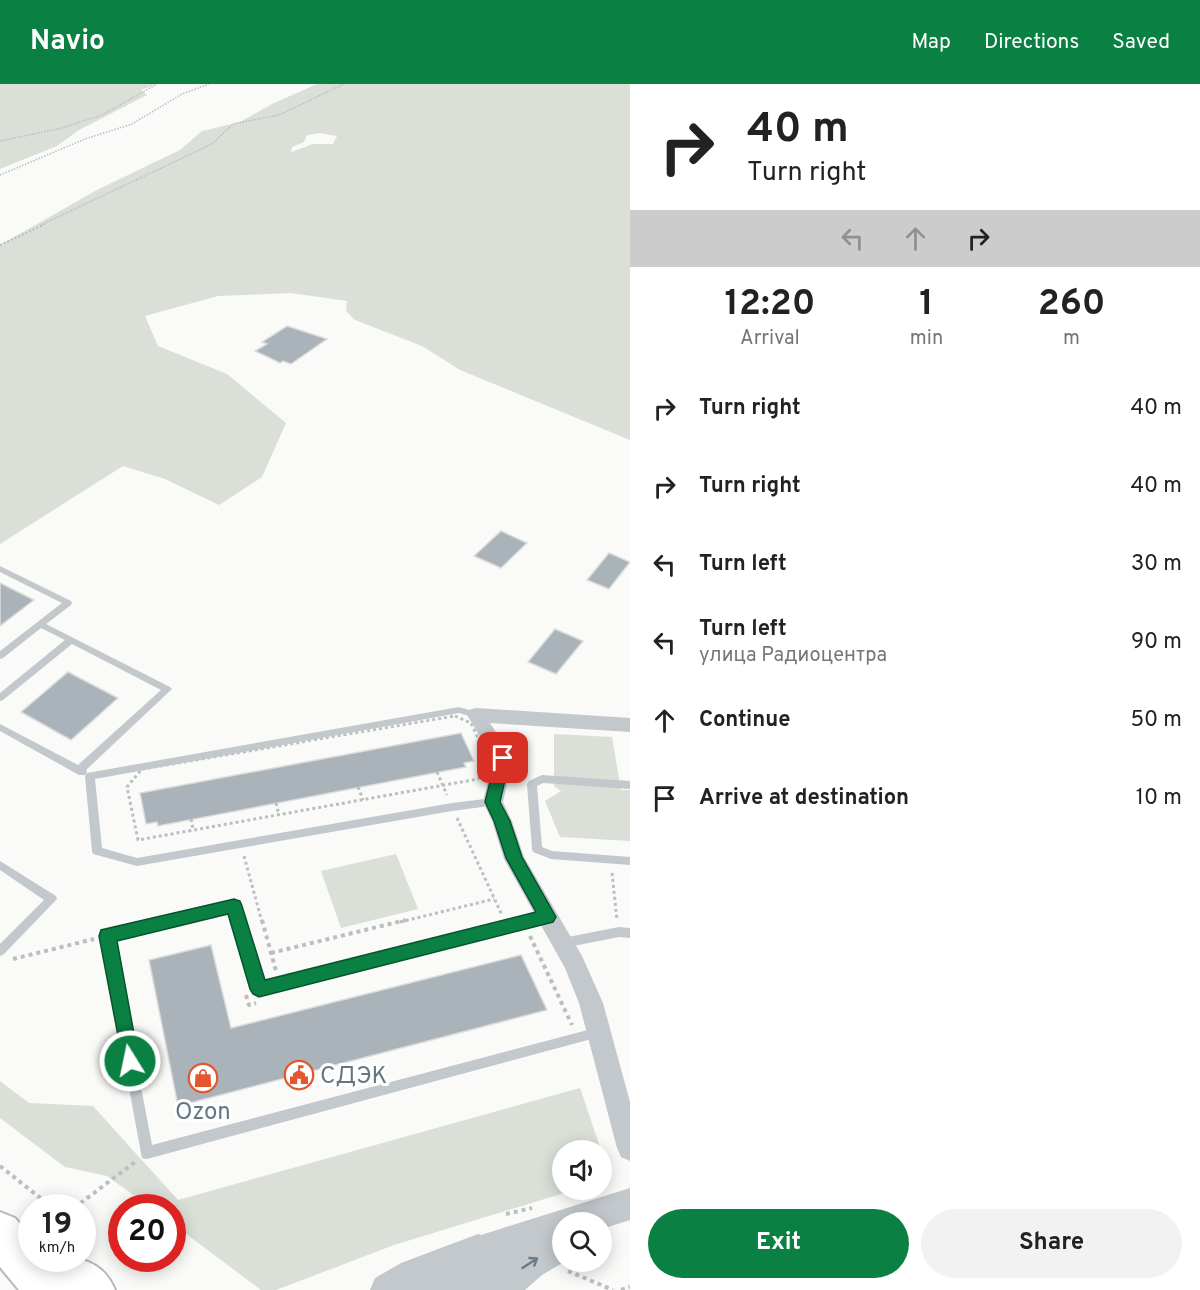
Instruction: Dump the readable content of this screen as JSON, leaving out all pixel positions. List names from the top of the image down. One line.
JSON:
{"places":{"public building":["СДЭК"],"shop":["Ozon"]},"page":{"header":"Navio","nav":["Map","Directions","Saved"],"turn":["40 m","Turn right"],"eta":["12:20","Arrival","1","min","260","m"],"list":[{"name":"Turn right","value":"40 m"},{"name":"Turn right","value":"40 m"},{"name":"Turn left","value":"30 m"},{"name":"Turn left","note":"улица Радиоцентра","value":"90 m"},{"name":"Continue","value":"50 m"},{"name":"Arrive at destination","value":"10 m"}],"speed":"19 km/h","limit":"20","buttons":["Exit","Share"]}}
